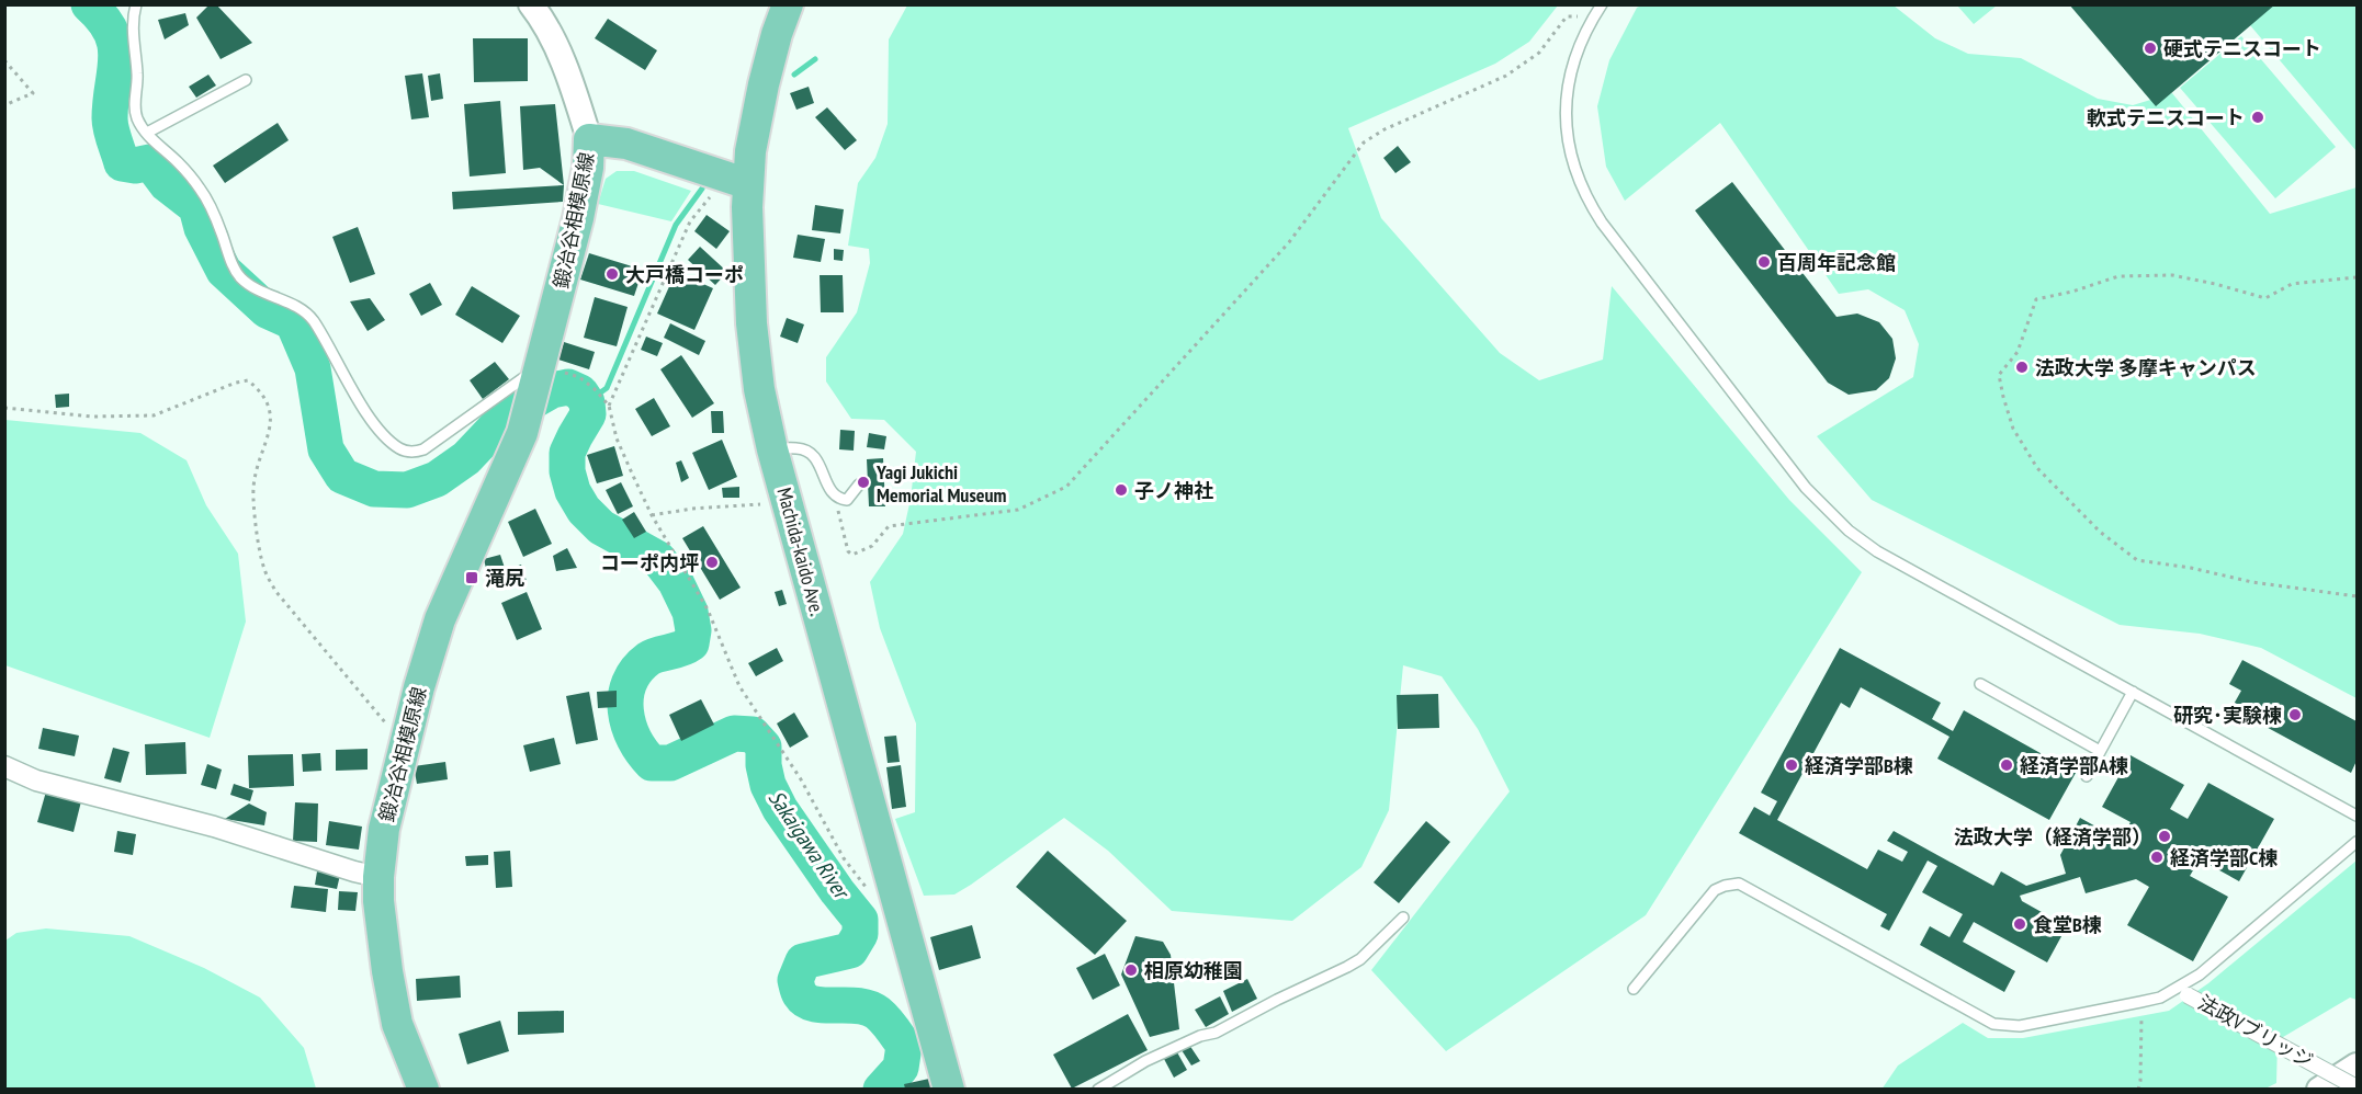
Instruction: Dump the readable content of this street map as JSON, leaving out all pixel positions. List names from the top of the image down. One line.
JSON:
{"streets":{"main road":["鍛冶谷相模原線","Machida-kaido Ave."],"street":["法政Vブリッジ"]},"crossings":[["鍛冶谷相模原線","Machida-kaido Ave."]],"water":["Sakaigawa River"],"places":{"other":["硬式テニスコート","軟式テニスコート","百周年記念館","大戸橋コーポ","法政大学 多摩キャンパス","Yagi Jukichi Memorial Museum","子ノ神社","コーポ内坪","研究･実験棟","経済学部B棟","経済学部A棟","法政大学（経済学部）","経済学部C棟","食堂B棟","相原幼稚園"],"transit":["滝尻"]}}
